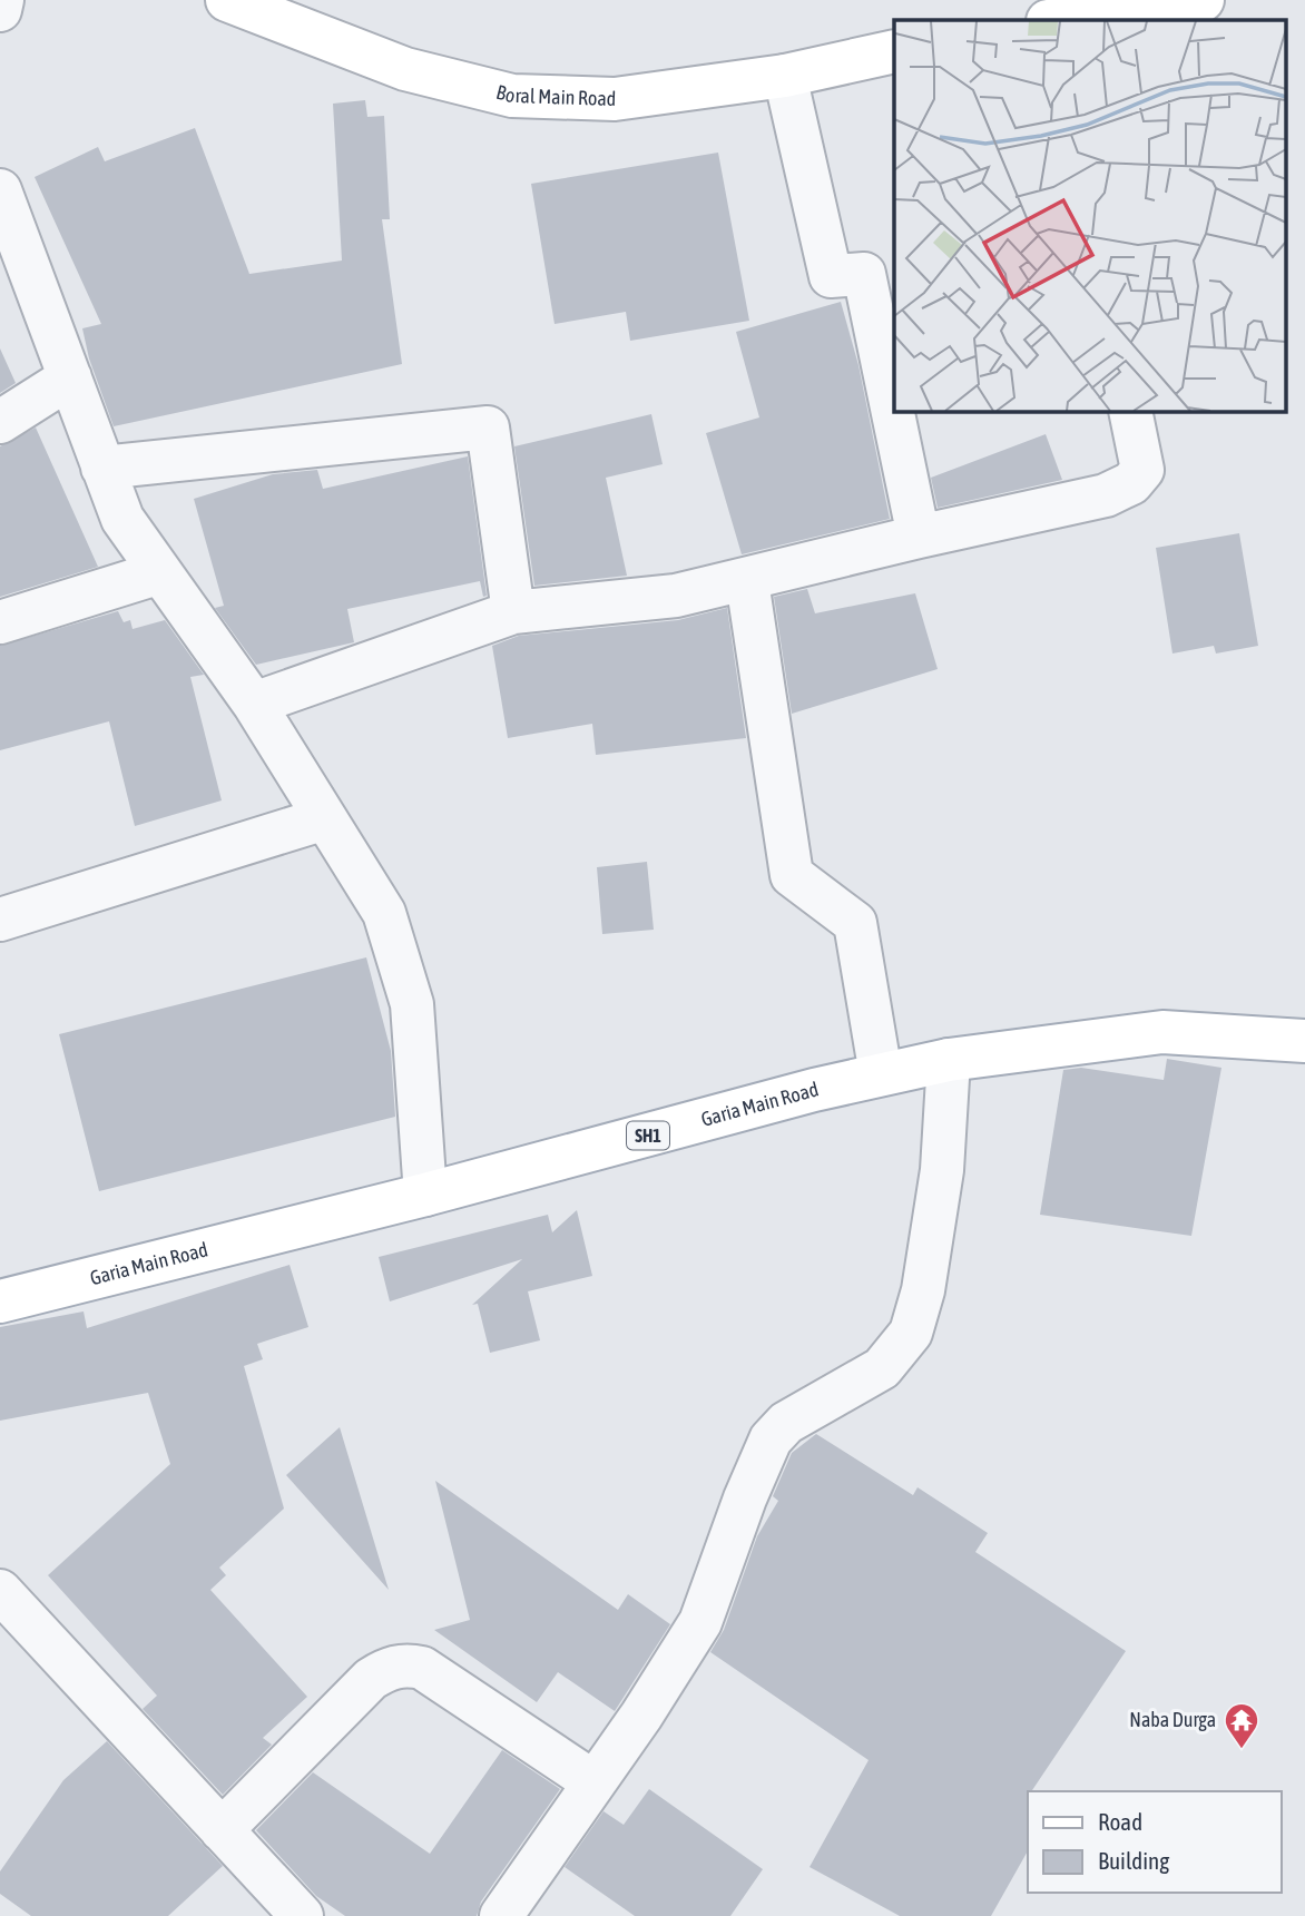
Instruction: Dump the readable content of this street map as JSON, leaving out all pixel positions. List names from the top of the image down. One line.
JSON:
{"streets":{"main road":["Boral Main Road","Garia Main Road","SH1"]},"places":{"temple":["Naba Durga"]},"legend":["Road","Building"]}
